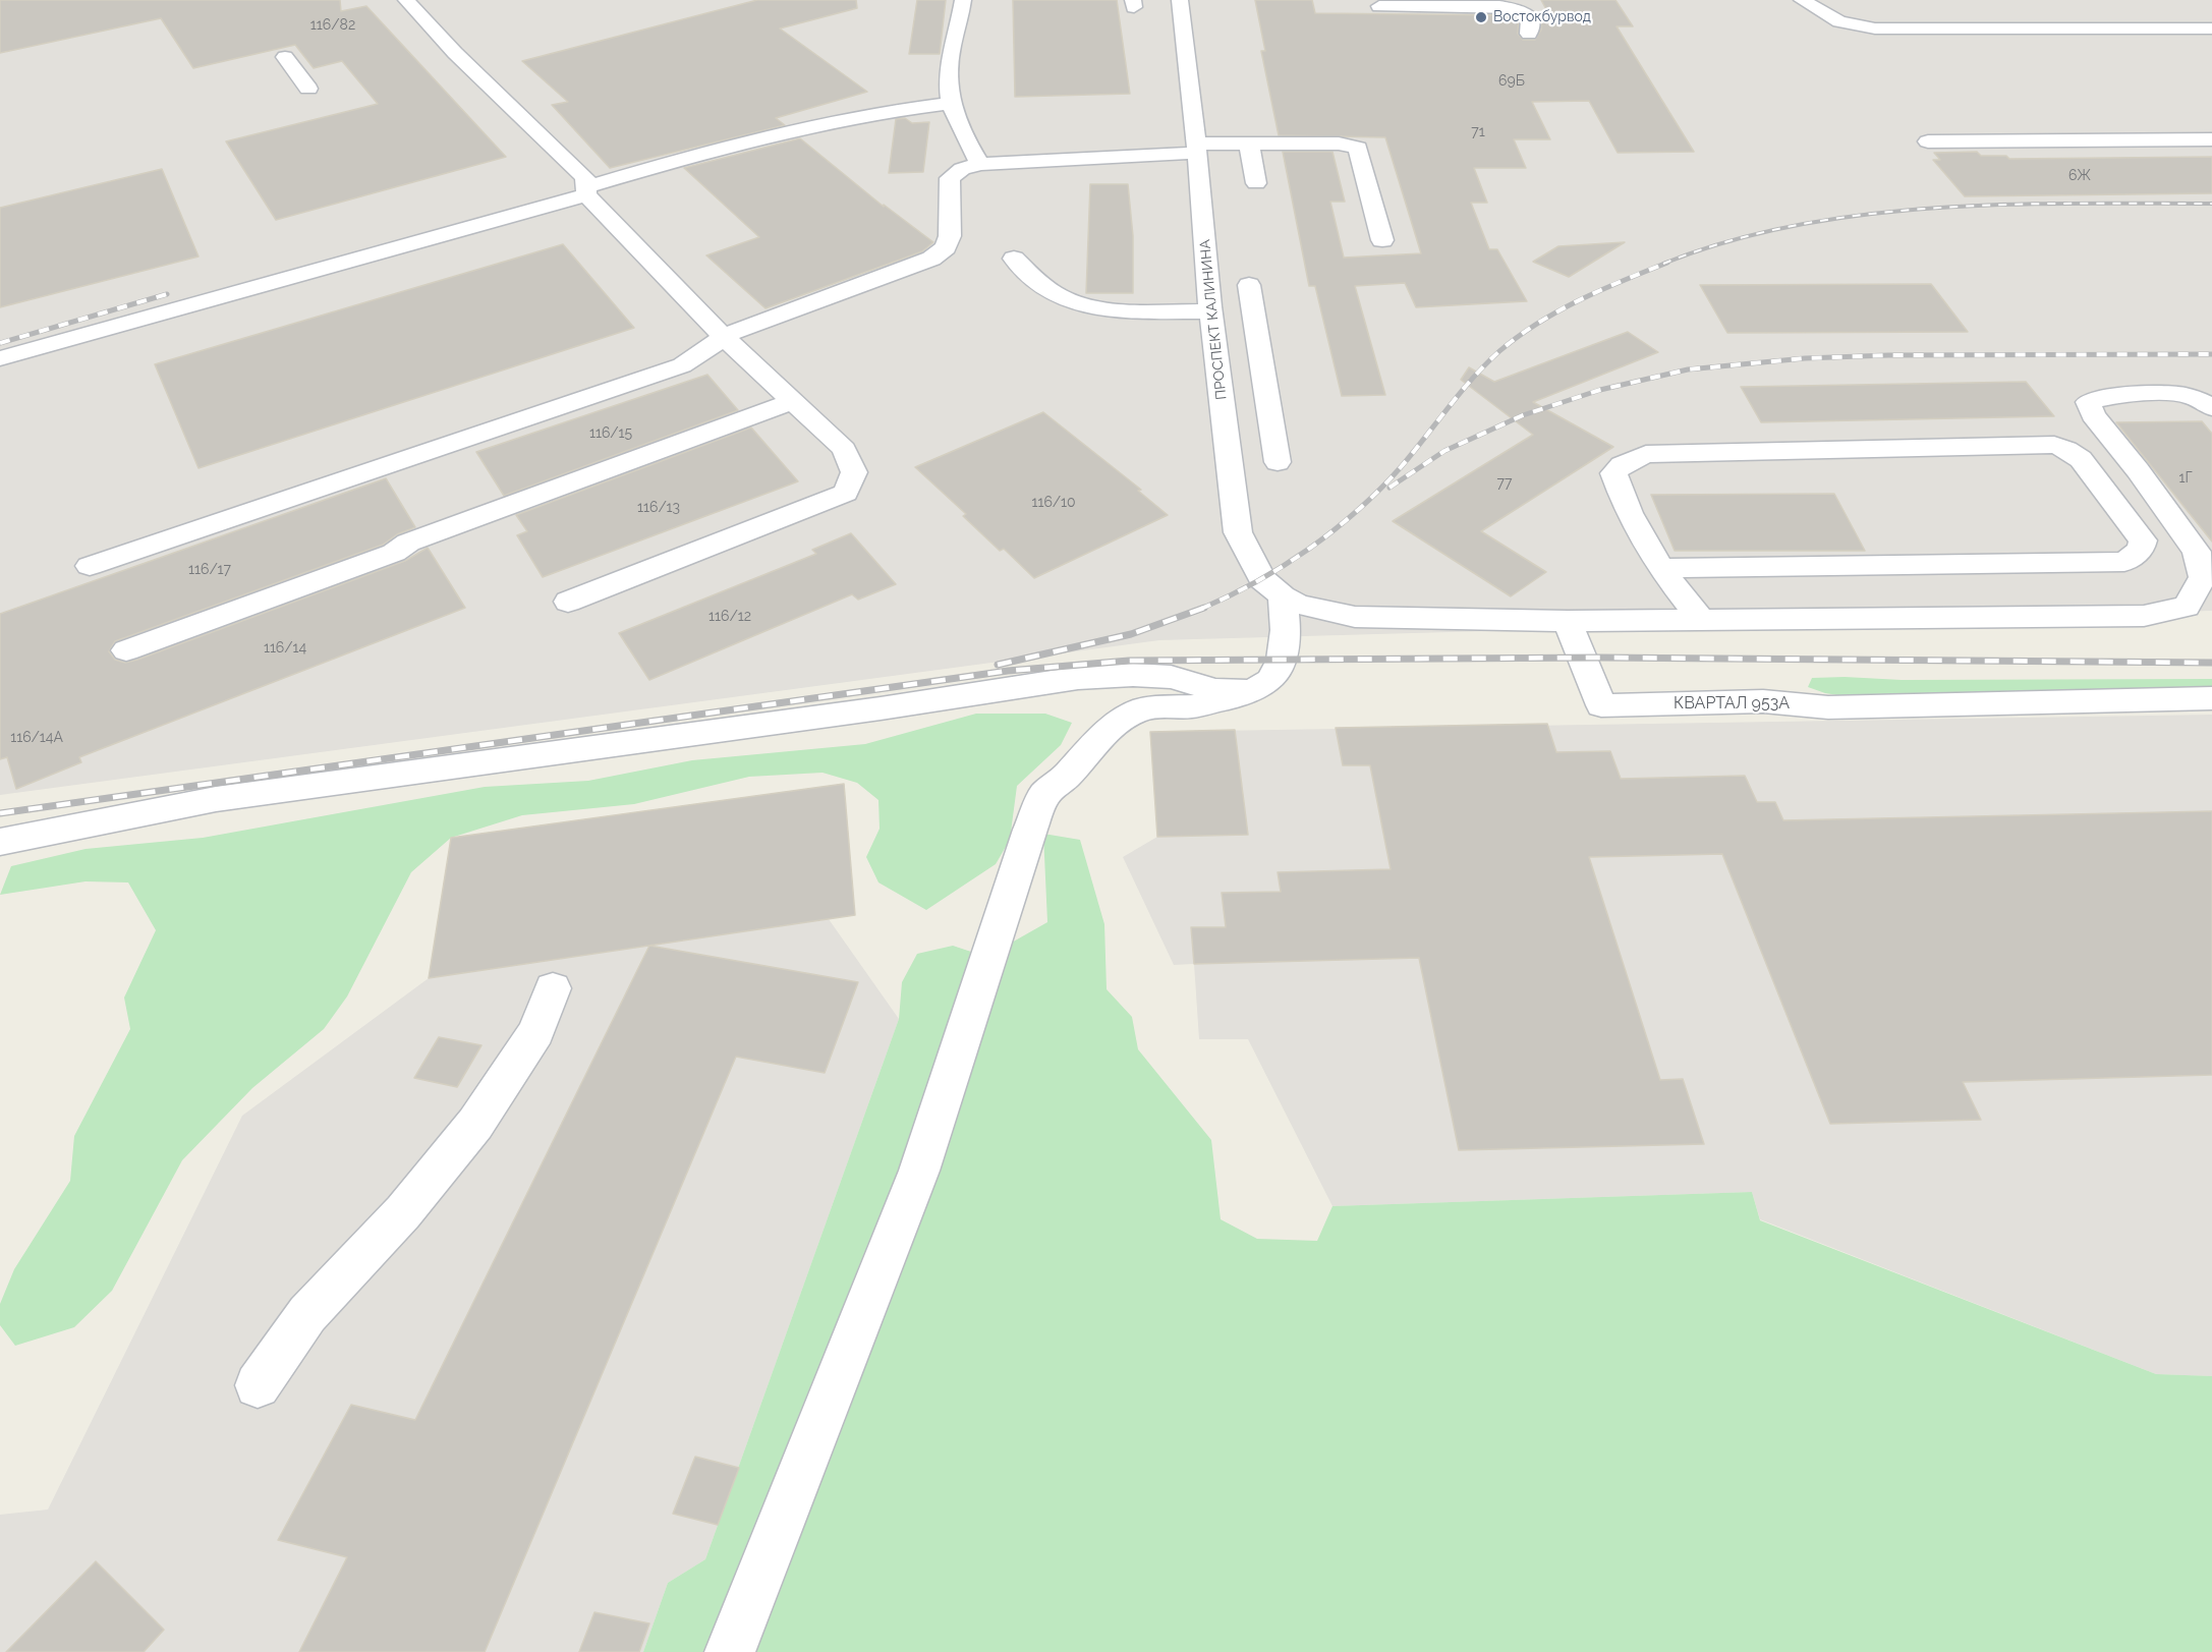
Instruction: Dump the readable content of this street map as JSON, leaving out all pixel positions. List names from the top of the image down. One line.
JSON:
{"streets":{"street":["ПРОСПЕКТ КАЛИНИНА","КВАРТАЛ 953А"]},"places":["Востокбурвод"],"house_numbers":["116/82","69Б","71","6Ж","116/15","1Г","77","116/10","116/13","116/17","116/12","116/14","116/14А"]}
